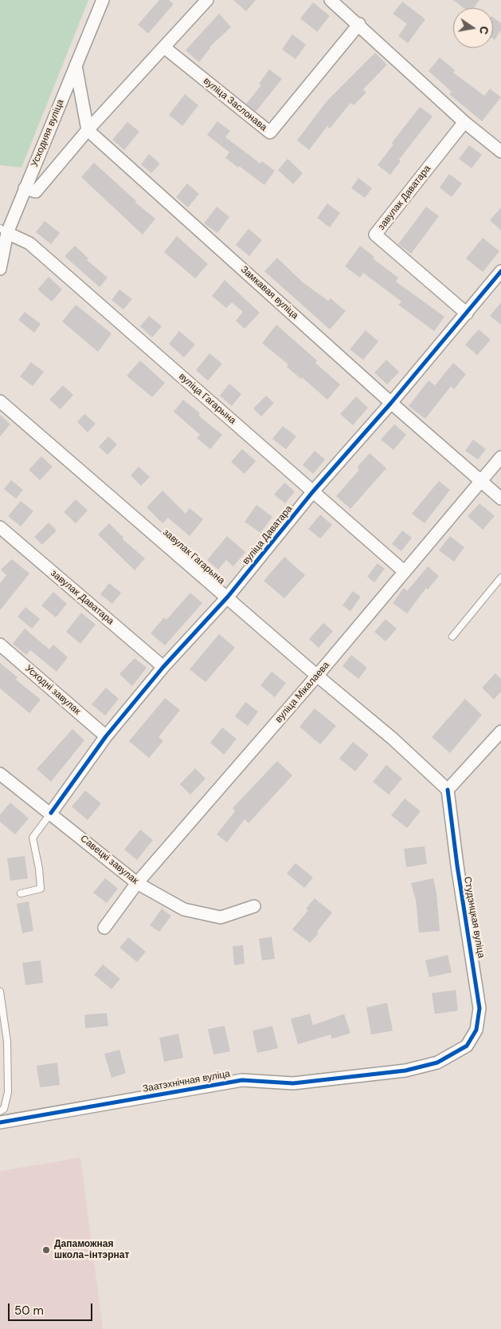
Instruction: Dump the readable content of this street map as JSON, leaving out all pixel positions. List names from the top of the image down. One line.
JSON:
{"streets":{"street":["вуліца Заслонава","Усходняя вуліца","завулак Даватара","Замкавая вуліца","вуліца Гагарына","вуліца Даватара","завулак Гагарына","Усходні завулак","вуліца Мікалаева","Савецкі завулак","Студэнцкая вуліца","Заатэхнічная вуліца"]},"crossings":[["Усходняя вуліца","вуліца Гагарына"],["завулак Даватара","вуліца Даватара"],["Замкавая вуліца","вуліца Даватара"],["Замкавая вуліца","вуліца Мікалаева"],["вуліца Гагарына","вуліца Даватара"],["вуліца Гагарына","вуліца Мікалаева"],["вуліца Даватара","завулак Гагарына"],["вуліца Даватара","Усходні завулак"],["вуліца Даватара","Савецкі завулак"],["завулак Гагарына","вуліца Мікалаева"],["завулак Гагарына","Студэнцкая вуліца"],["вуліца Мікалаева","Савецкі завулак"],["Студэнцкая вуліца","Заатэхнічная вуліца"]],"places":["Дапаможная школа-інтэрнат"],"scale_bar":"50 m","north":"right"}
